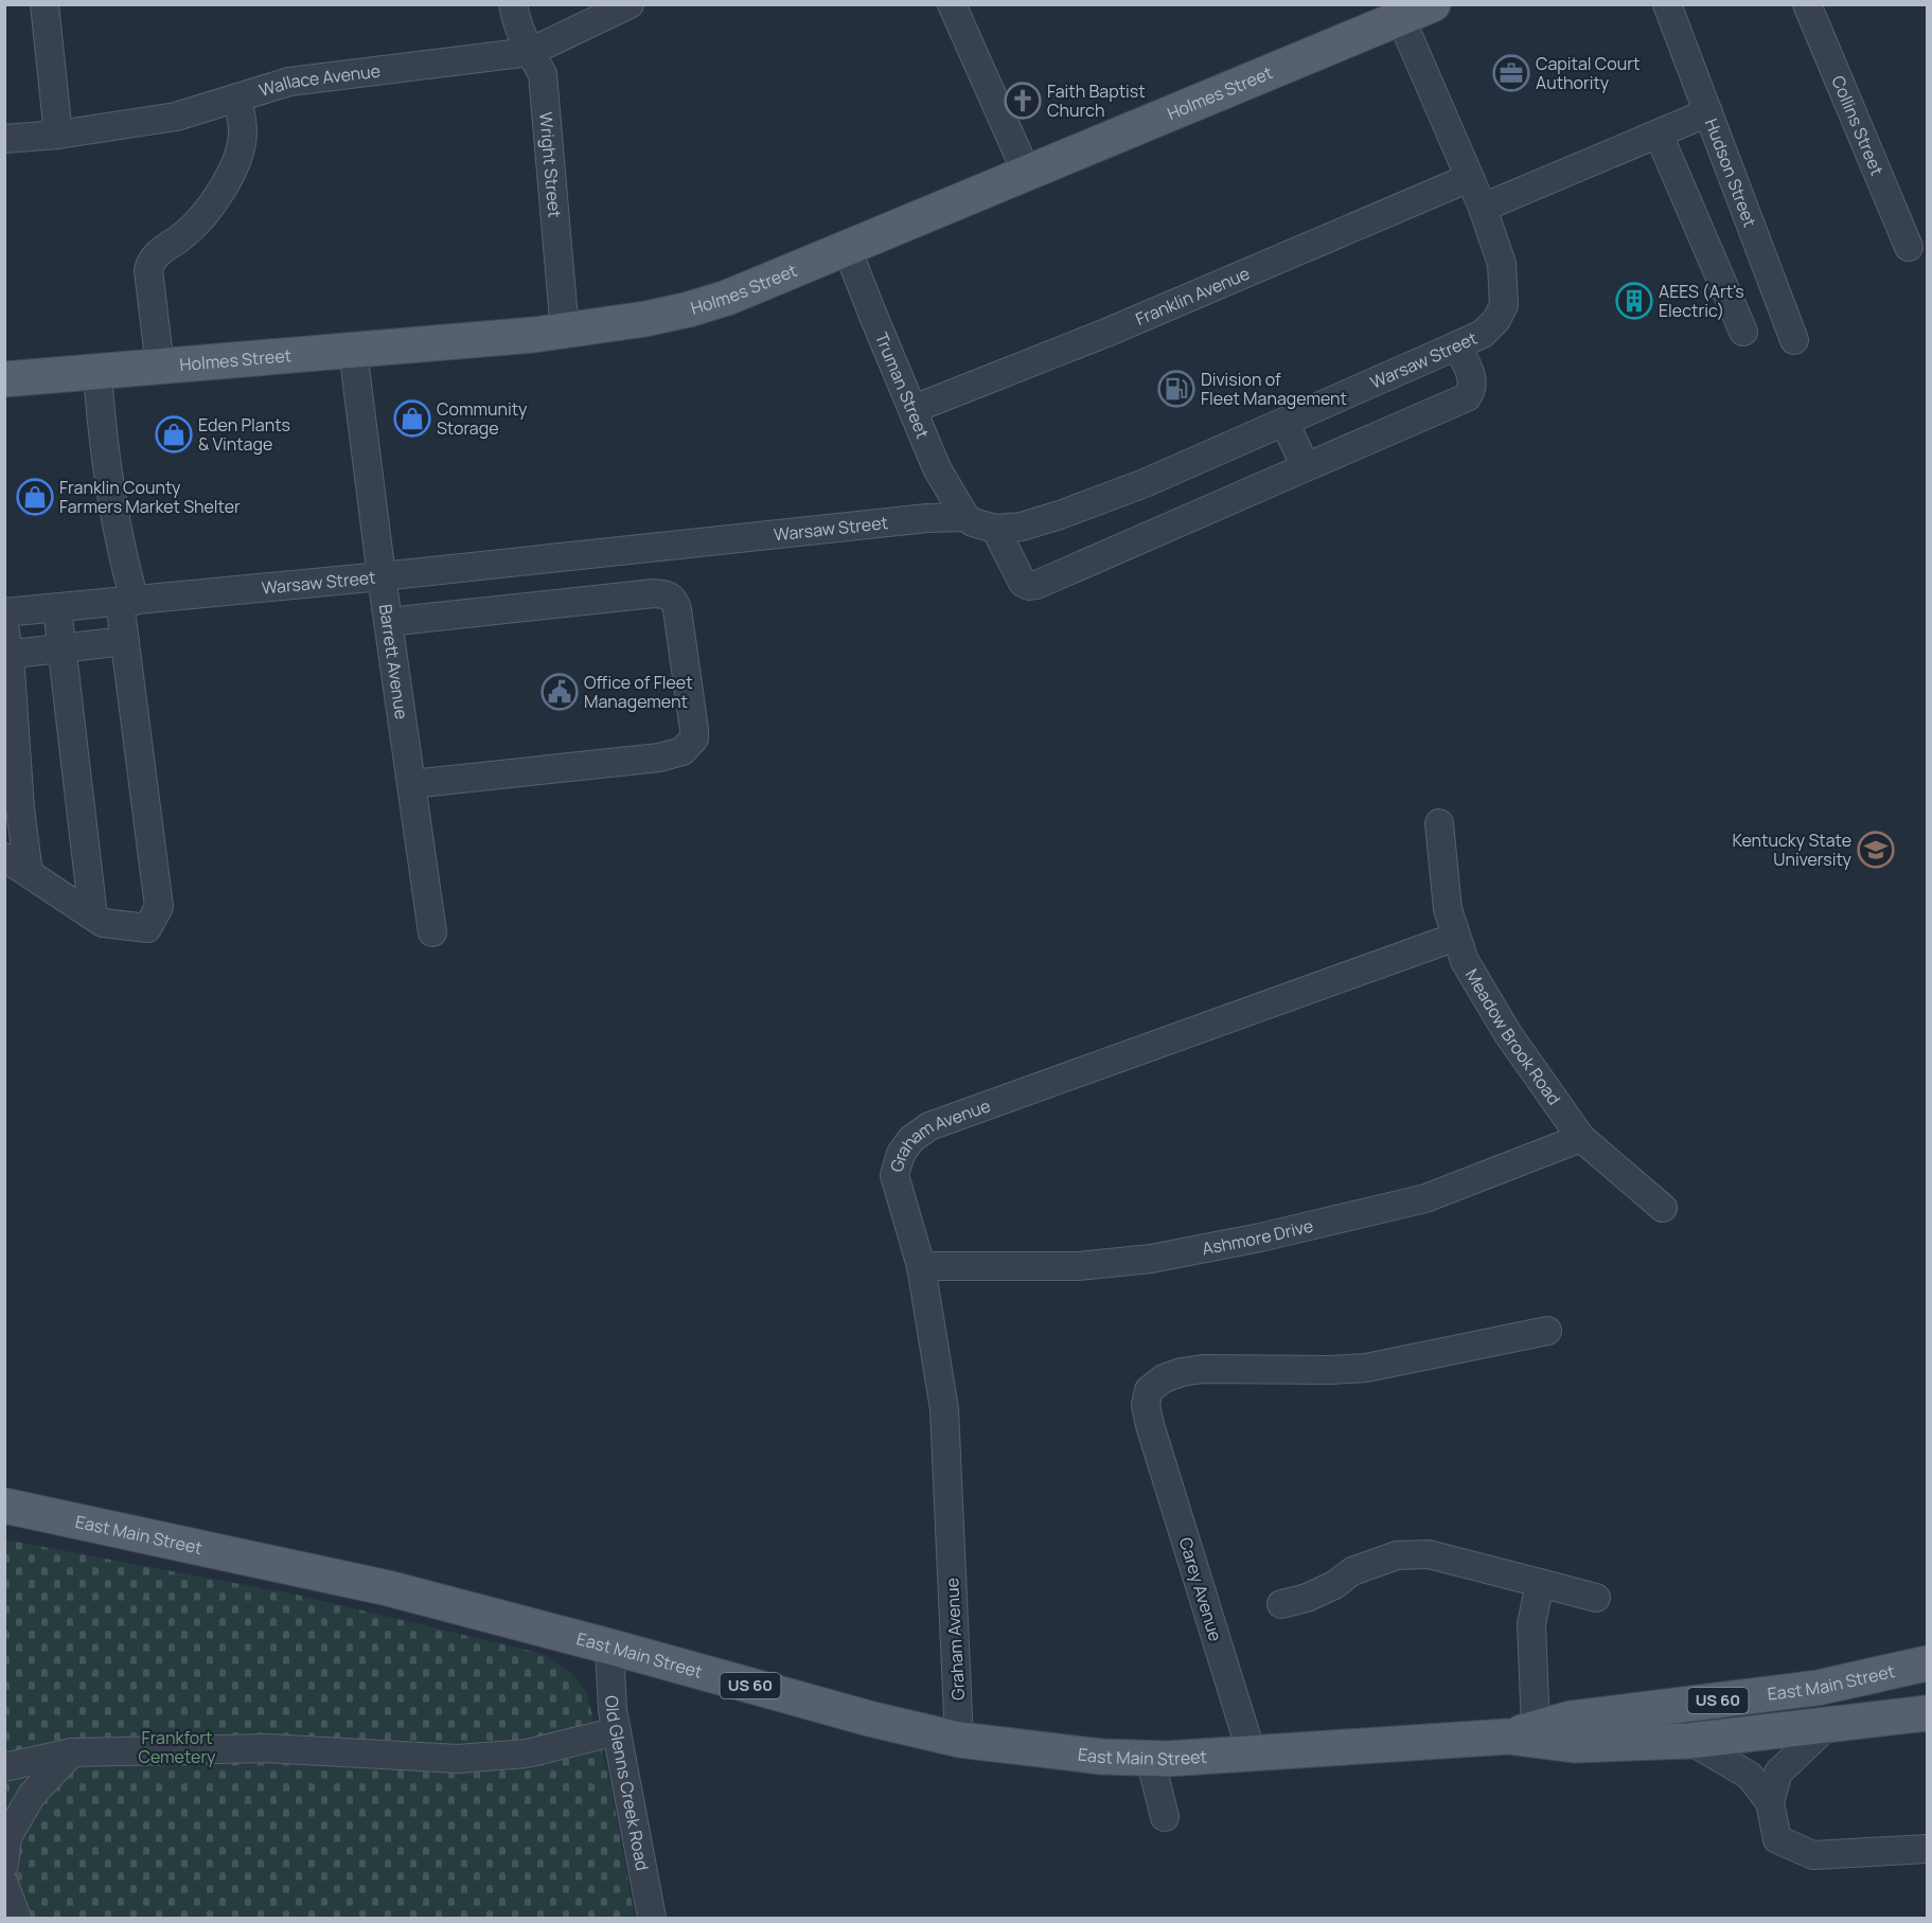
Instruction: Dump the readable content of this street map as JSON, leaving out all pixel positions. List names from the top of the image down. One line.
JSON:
{"streets":{"main road":["Holmes Street","East Main Street","US 60"],"street":["Wallace Avenue","Collins Street","Wright Street","Hudson Street","Franklin Avenue","Warsaw Street","Truman Street","Barrett Avenue","Meadow Brook Road","Graham Avenue","Ashmore Drive","Carey Avenue","Old Glenns Creek Road"]},"crossings":[["Wallace Avenue","Wright Street"],["Holmes Street","Wright Street"],["Holmes Street","Truman Street"],["Holmes Street","Barrett Avenue"],["Franklin Avenue","Truman Street"],["Warsaw Street","Truman Street"],["Warsaw Street","Barrett Avenue"],["Meadow Brook Road","Graham Avenue"],["Meadow Brook Road","Ashmore Drive"],["Graham Avenue","Ashmore Drive"],["Graham Avenue","East Main Street"],["East Main Street","Carey Avenue"],["East Main Street","Old Glenns Creek Road"]],"parks":["Frankfort Cemetery"],"places":{"office":["Capital Court Authority"],"church":["Faith Baptist Church"],"building":["AEES (Art's Electric)"],"fuel station":["Division of Fleet Management"],"shop":["Community Storage","Eden Plants & Vintage","Franklin County Farmers Market Shelter"],"public building":["Office of Fleet Management"],"school or university":["Kentucky State University"]}}
